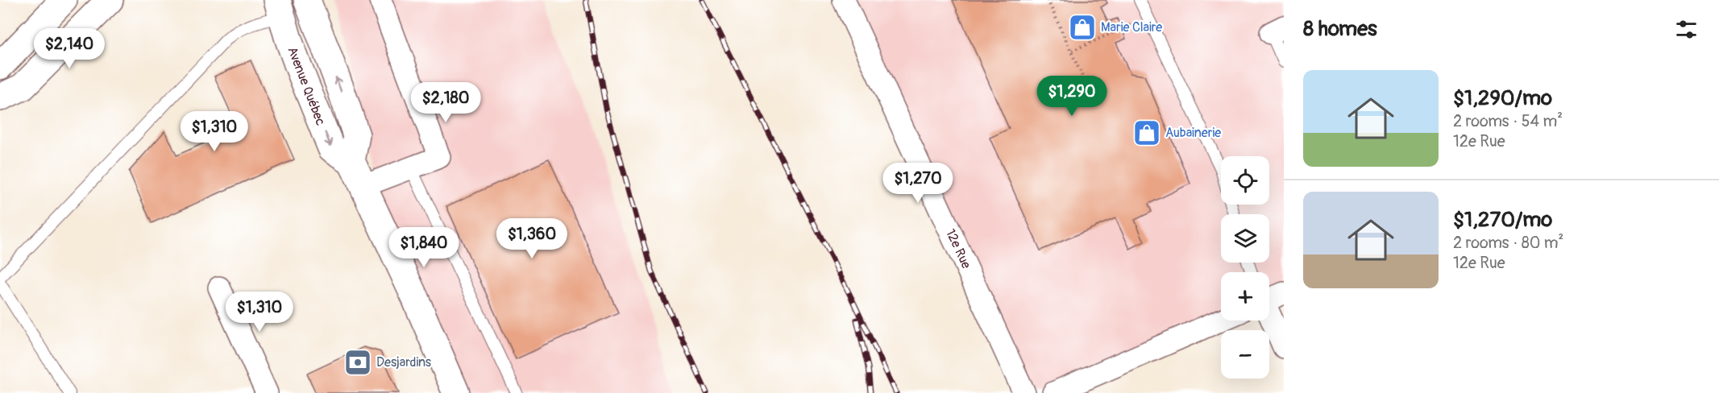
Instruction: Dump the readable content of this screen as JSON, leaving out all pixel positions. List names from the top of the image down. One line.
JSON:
{"streets":{"main road":["Avenue Québec"],"street":["12e Rue"]},"places":{"shop":["Marie Claire","Aubainerie"],"bank":["Desjardins"]},"page":{"heading":"8 homes","price":["$2,140","$1,290","$2,180","$1,310","$1,270","$1,360","$1,840","$1,310"],"list":[{"name":"$1,290/mo","note":"2 rooms · 54 m² · 12e Rue"},{"name":"$1,270/mo","note":"2 rooms · 80 m² · 12e Rue"}],"map_buttons":["+","−"]}}
